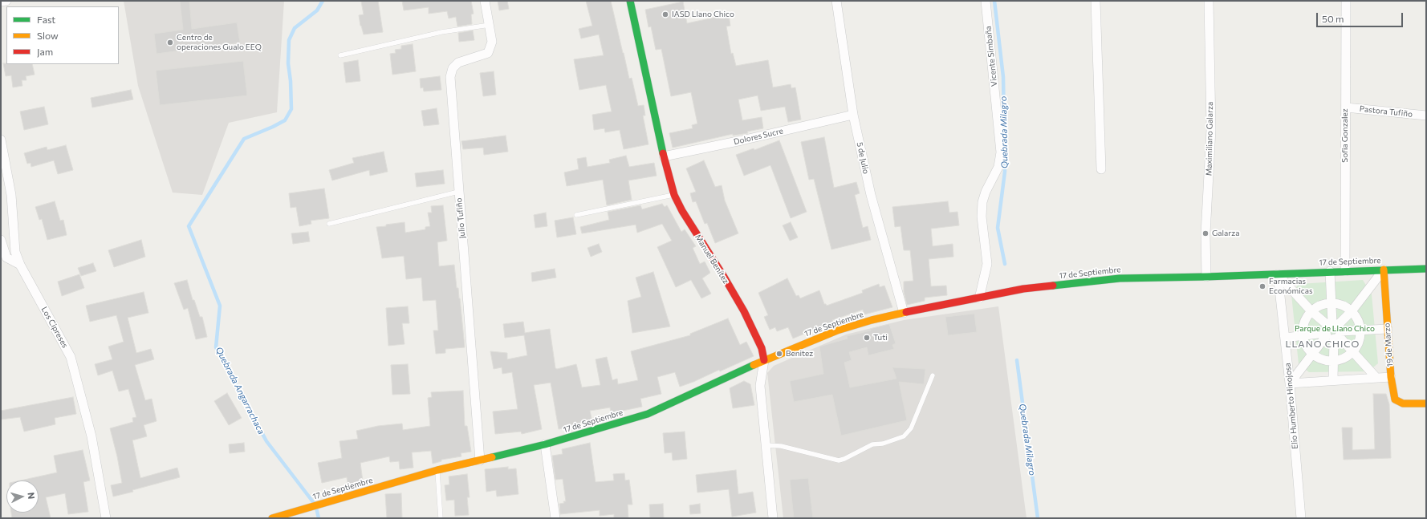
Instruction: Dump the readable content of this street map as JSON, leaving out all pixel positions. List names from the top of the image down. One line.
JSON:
{"streets":{"street":["Vicente Simbaña","Pastora Tufiño","Sofia Gonzalez","Dolores Sucre","Maximiliano Galarza","5 de Julio","Julio Tufiño","Manuel Benítez","17 de Septiembre","Los Cipreses","19 de Marzo","Elio Humberto Hinojosa"]},"crossings":[["Vicente Simbaña","17 de Septiembre"],["Pastora Tufiño","Sofia Gonzalez"],["Sofia Gonzalez","17 de Septiembre"],["Dolores Sucre","5 de Julio"],["Dolores Sucre","Manuel Benítez"],["Maximiliano Galarza","17 de Septiembre"],["5 de Julio","17 de Septiembre"],["Julio Tufiño","17 de Septiembre"],["Manuel Benítez","17 de Septiembre"],["17 de Septiembre","19 de Marzo"],["17 de Septiembre","Elio Humberto Hinojosa"],["19 de Marzo","Elio Humberto Hinojosa"]],"districts":["LLANO CHICO"],"water":["Quebrada Milagro","Quebrada Angarrachaca"],"parks":["Parque de Llano Chico"],"places":["IASD Llano Chico","Centro de operaciones Gualo EEQ","Galarza","Farmacias Económicas","Tuti","Benitez"],"legend":["Fast","Slow","Jam"],"scale_bar":"50 m","north":"right"}
